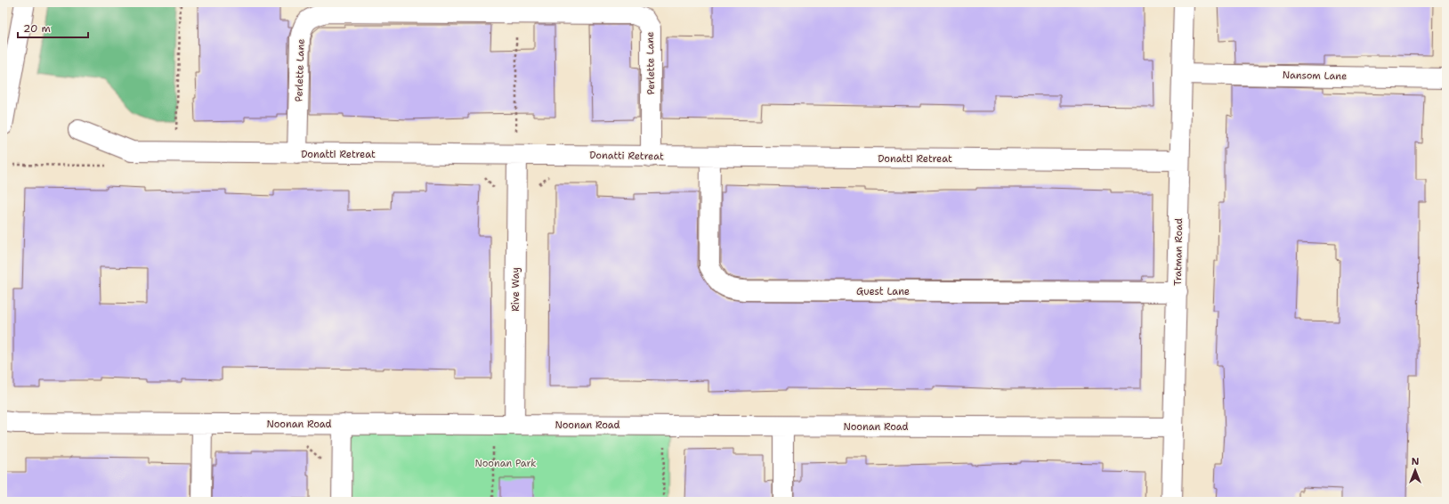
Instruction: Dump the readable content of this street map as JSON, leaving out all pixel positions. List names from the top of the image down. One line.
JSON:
{"streets":{"street":["Perlette Lane","Nansom Lane","Donatti Retreat","Tratman Road","Rive Way","Guest Lane","Noonan Road"]},"crossings":[["Perlette Lane","Donatti Retreat"],["Nansom Lane","Tratman Road"],["Donatti Retreat","Tratman Road"],["Donatti Retreat","Rive Way"],["Donatti Retreat","Guest Lane"],["Tratman Road","Guest Lane"],["Tratman Road","Noonan Road"],["Rive Way","Noonan Road"]],"parks":["Noonan Park"],"scale_bar":"20 m","north":"top"}
